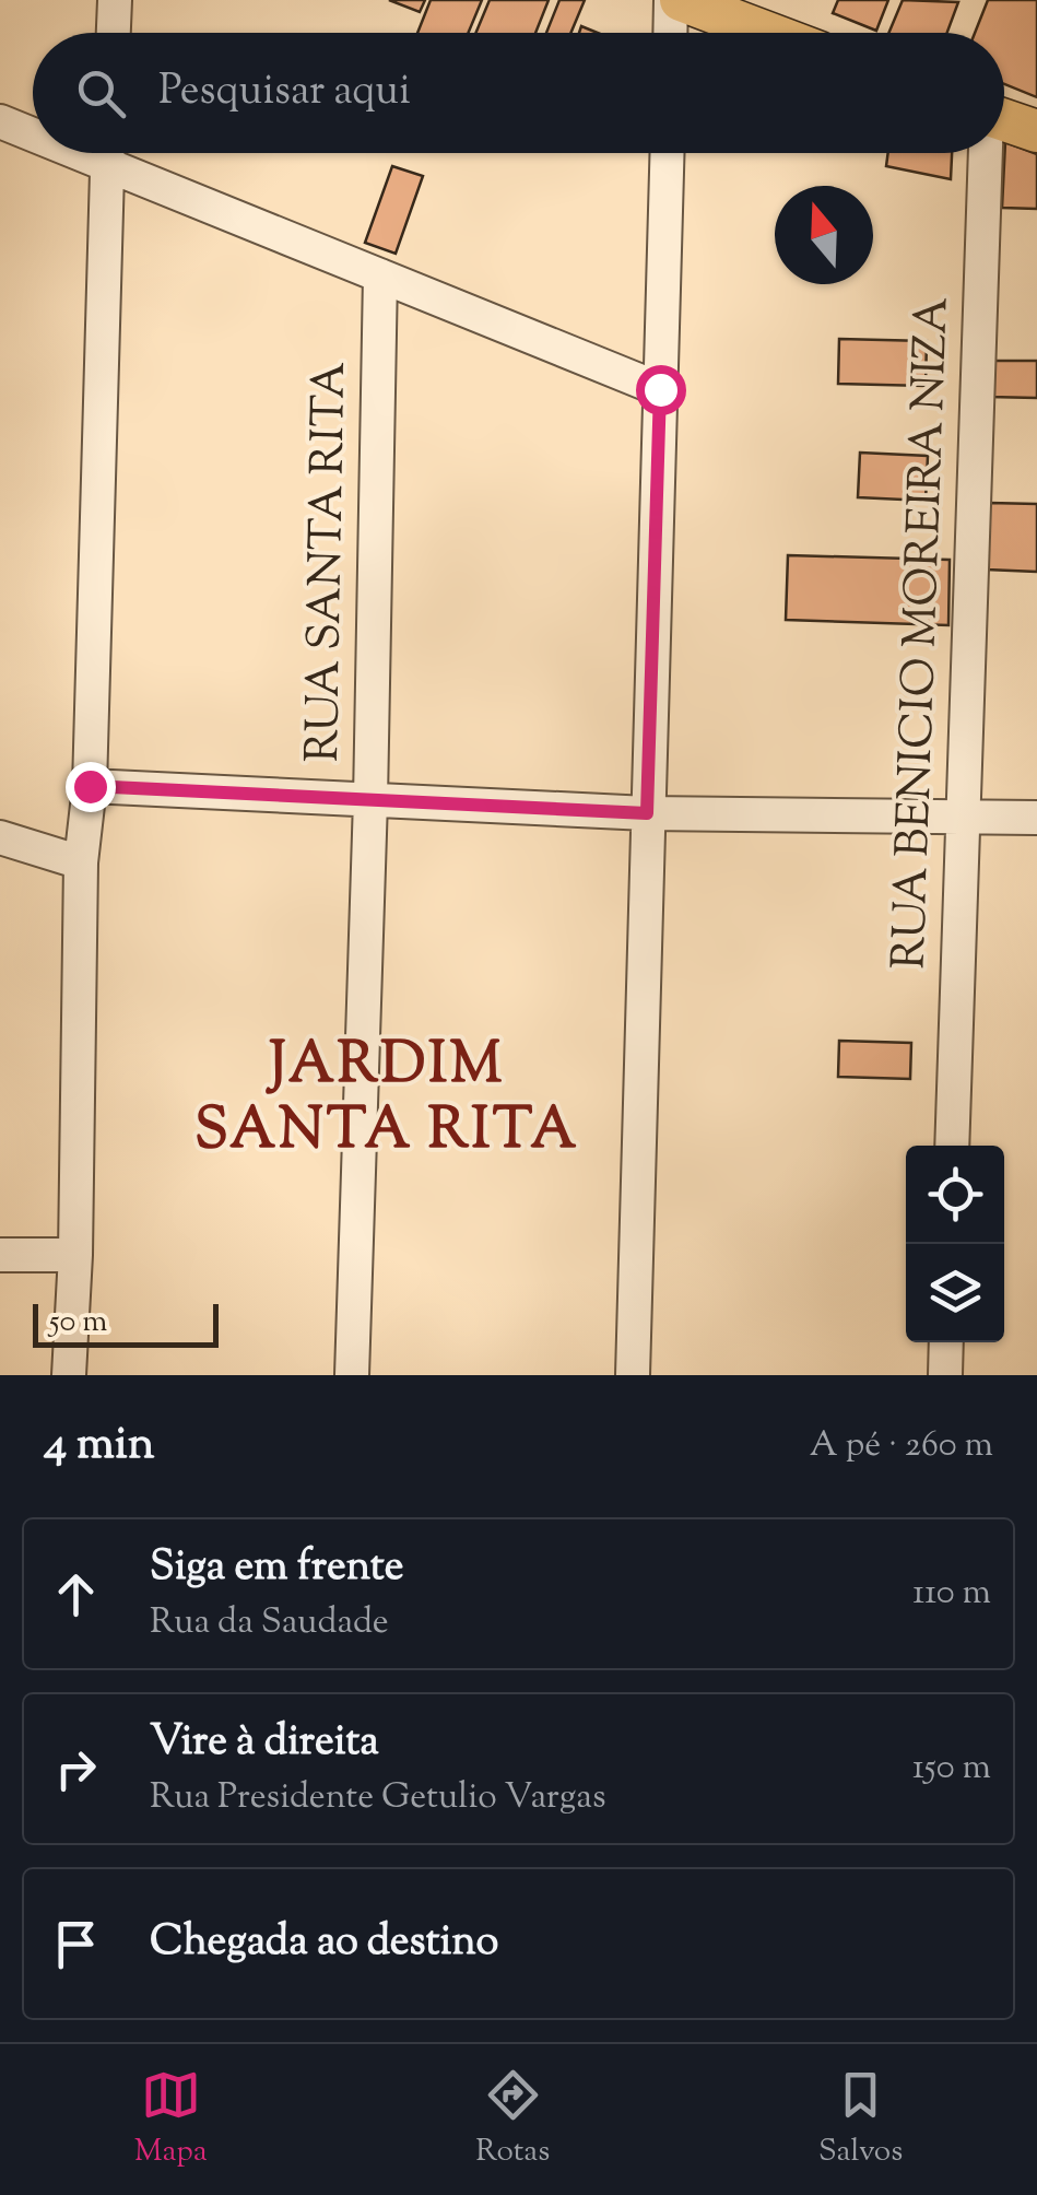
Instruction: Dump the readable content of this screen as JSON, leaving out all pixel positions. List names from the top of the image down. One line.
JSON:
{"streets":{"street":["RUA SANTA RITA","RUA BENICIO MOREIRA NIZA"]},"districts":["JARDIM SANTA RITA"],"scale_bar":"50 m","north":"top","page":{"search":"Pesquisar aqui","scale":"50 m","heading":["4 min","A pé · 260 m"],"list":[["Siga em frente","Rua da Saudade","110 m"],["Vire à direita","Rua Presidente Getulio Vargas","150 m"],"Chegada ao destino"],"nav":["Mapa","Rotas","Salvos"]}}
